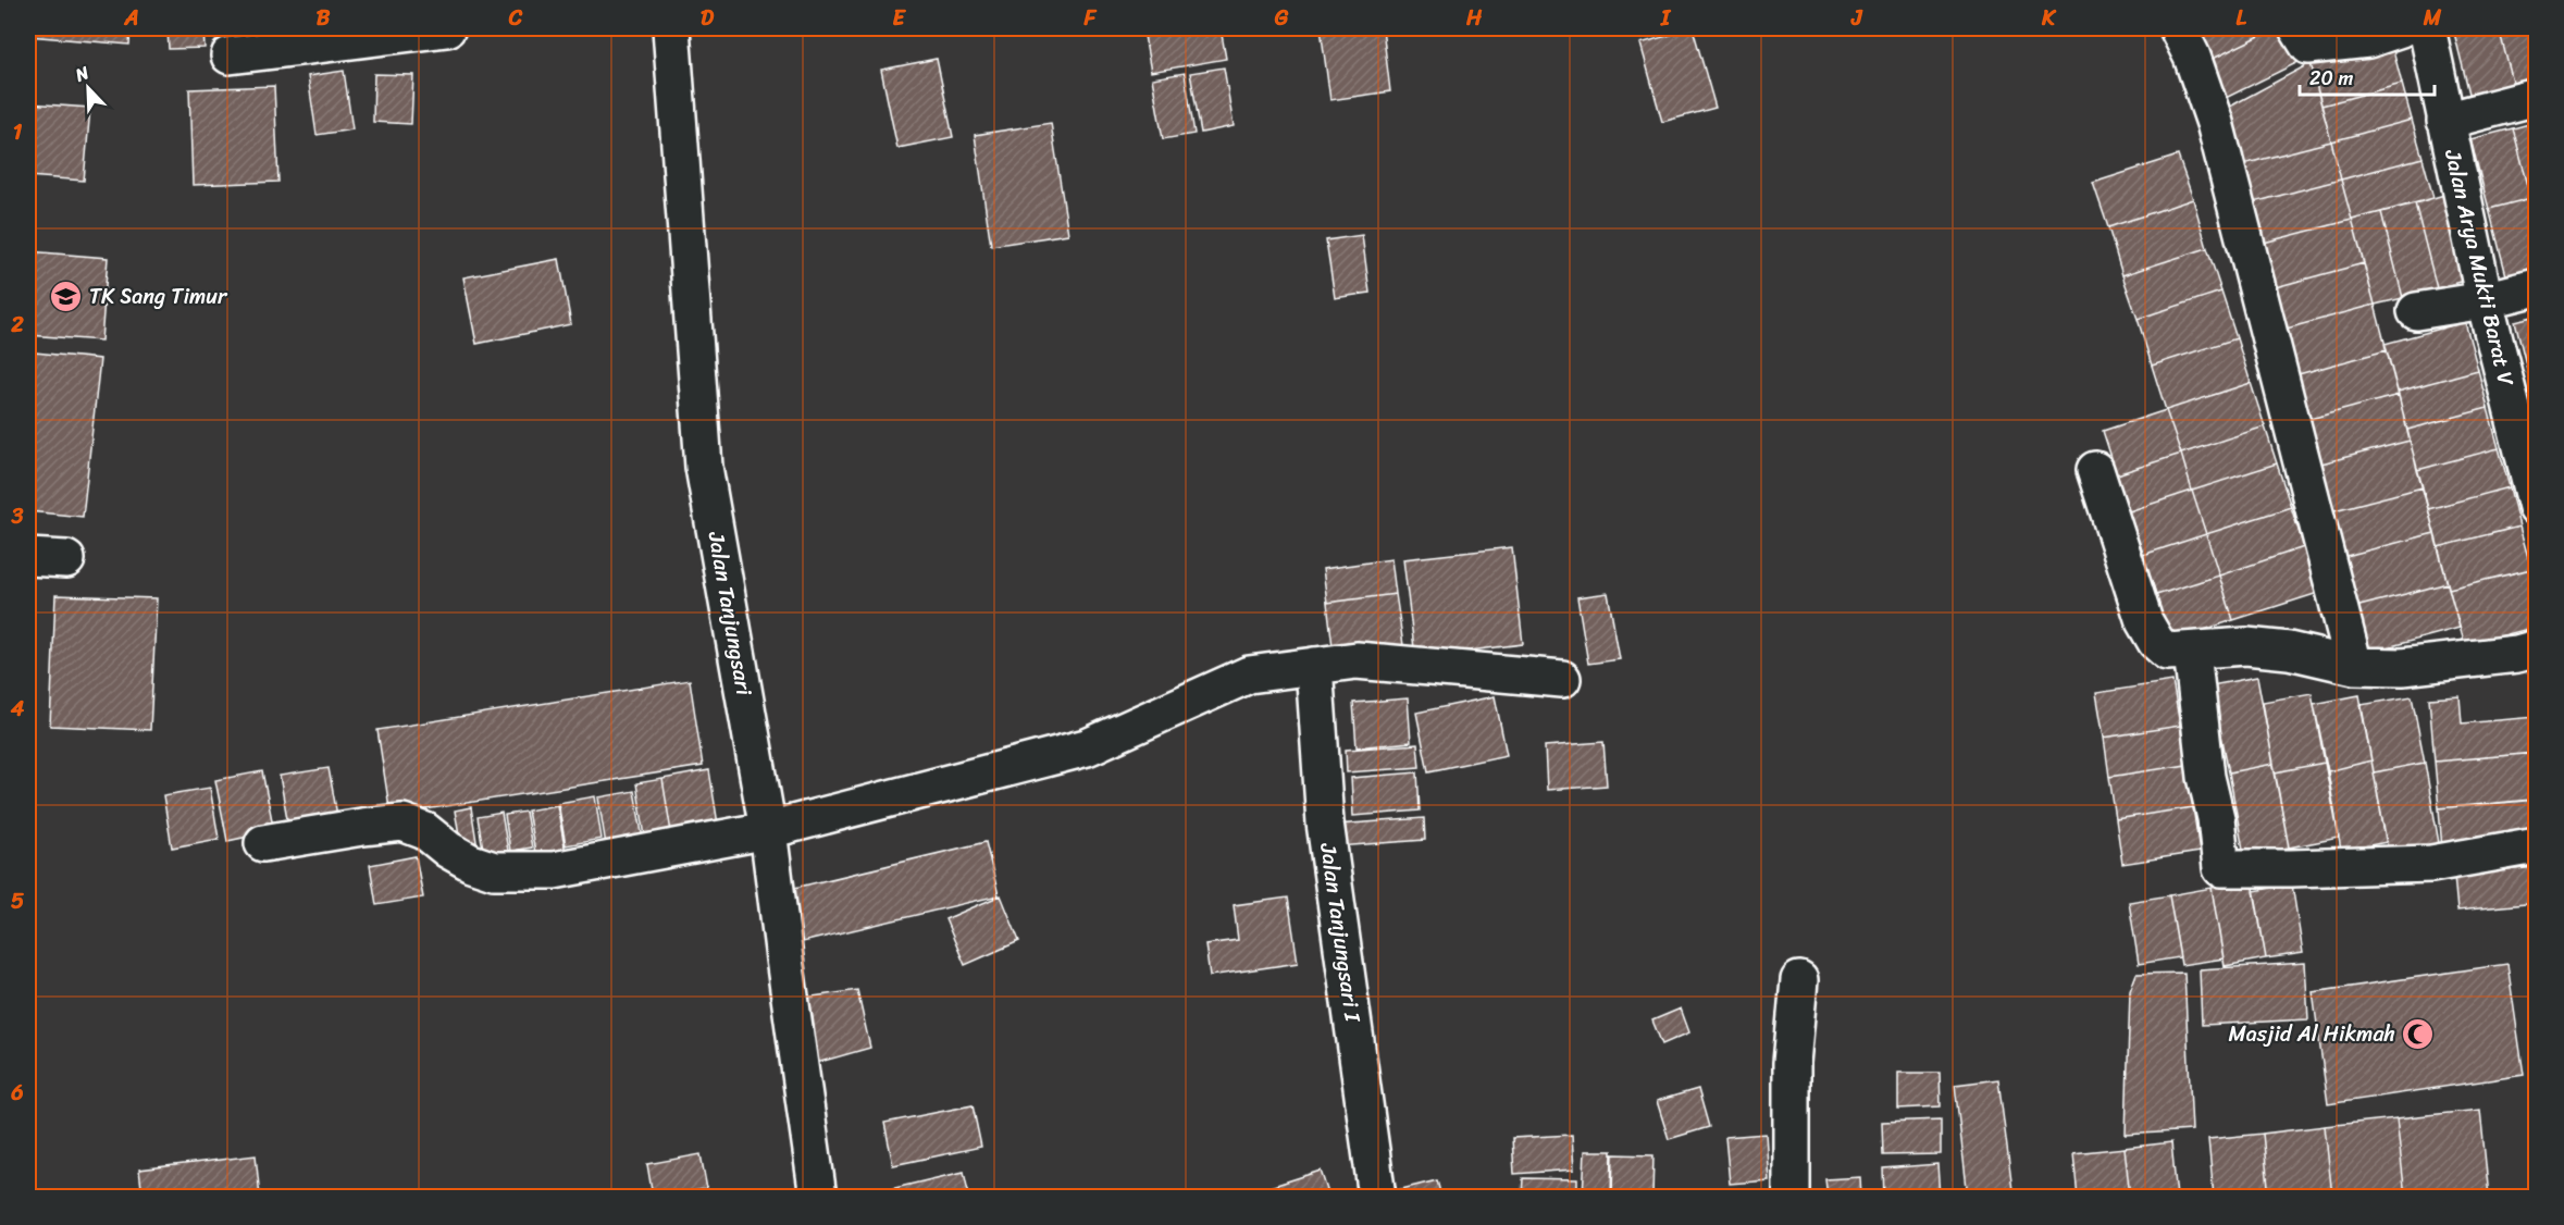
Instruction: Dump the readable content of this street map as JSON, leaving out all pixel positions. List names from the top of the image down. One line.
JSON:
{"streets":{"street":["Jalan Arya Mukti Barat V","Jalan Tanjungsari","Jalan Tanjungsari I"]},"places":{"school or university":["TK Sang Timur"],"mosque":["Masjid Al Hikmah"]},"scale_bar":"20 m","north":"top left","grid":{"columns":["A","B","C","D","E","F","G","H","I","J","K","L","M"],"rows":["1","2","3","4","5","6"]}}
